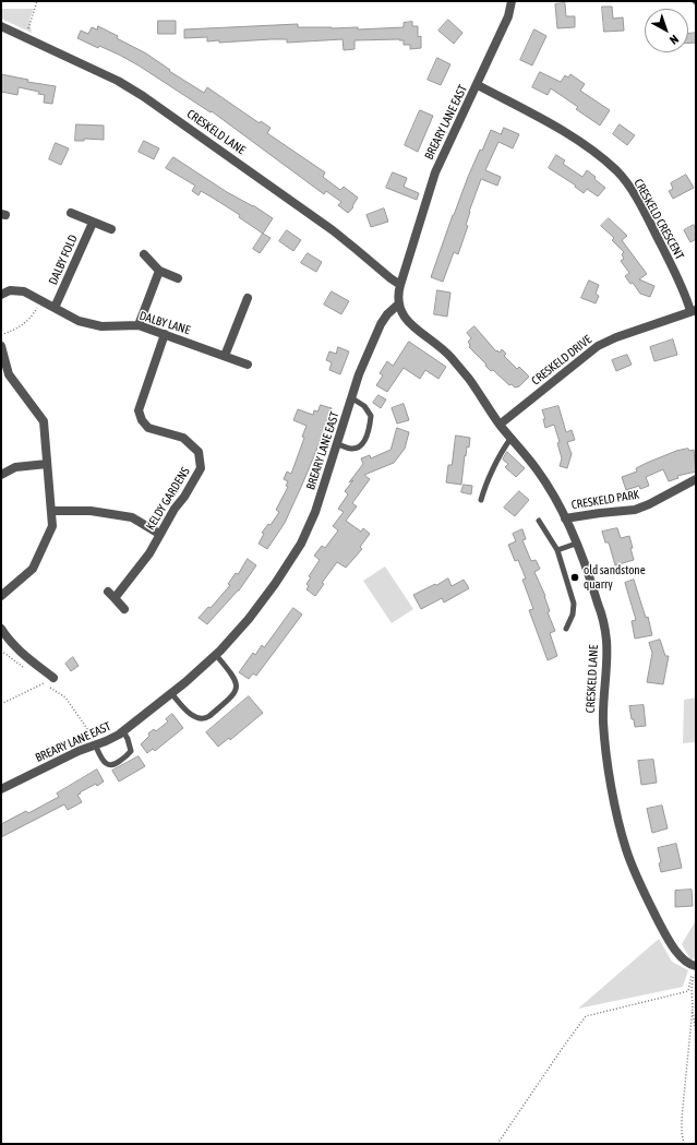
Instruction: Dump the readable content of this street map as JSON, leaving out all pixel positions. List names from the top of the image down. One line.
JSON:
{"streets":{"street":["BREARY LANE EAST","CRESKELD LANE","CRESKELD CRESCENT","DALBY FOLD","DALBY LANE","CRESKELD DRIVE","KELDY GARDENS","CRESKELD PARK"]},"crossings":[["BREARY LANE EAST","CRESKELD LANE"],["BREARY LANE EAST","CRESKELD CRESCENT"],["CRESKELD LANE","CRESKELD DRIVE"],["CRESKELD LANE","CRESKELD PARK"],["CRESKELD CRESCENT","CRESKELD DRIVE"],["DALBY FOLD","DALBY LANE"],["DALBY LANE","KELDY GARDENS"]],"places":["old sandstone quarry"],"north":"bottom right"}
